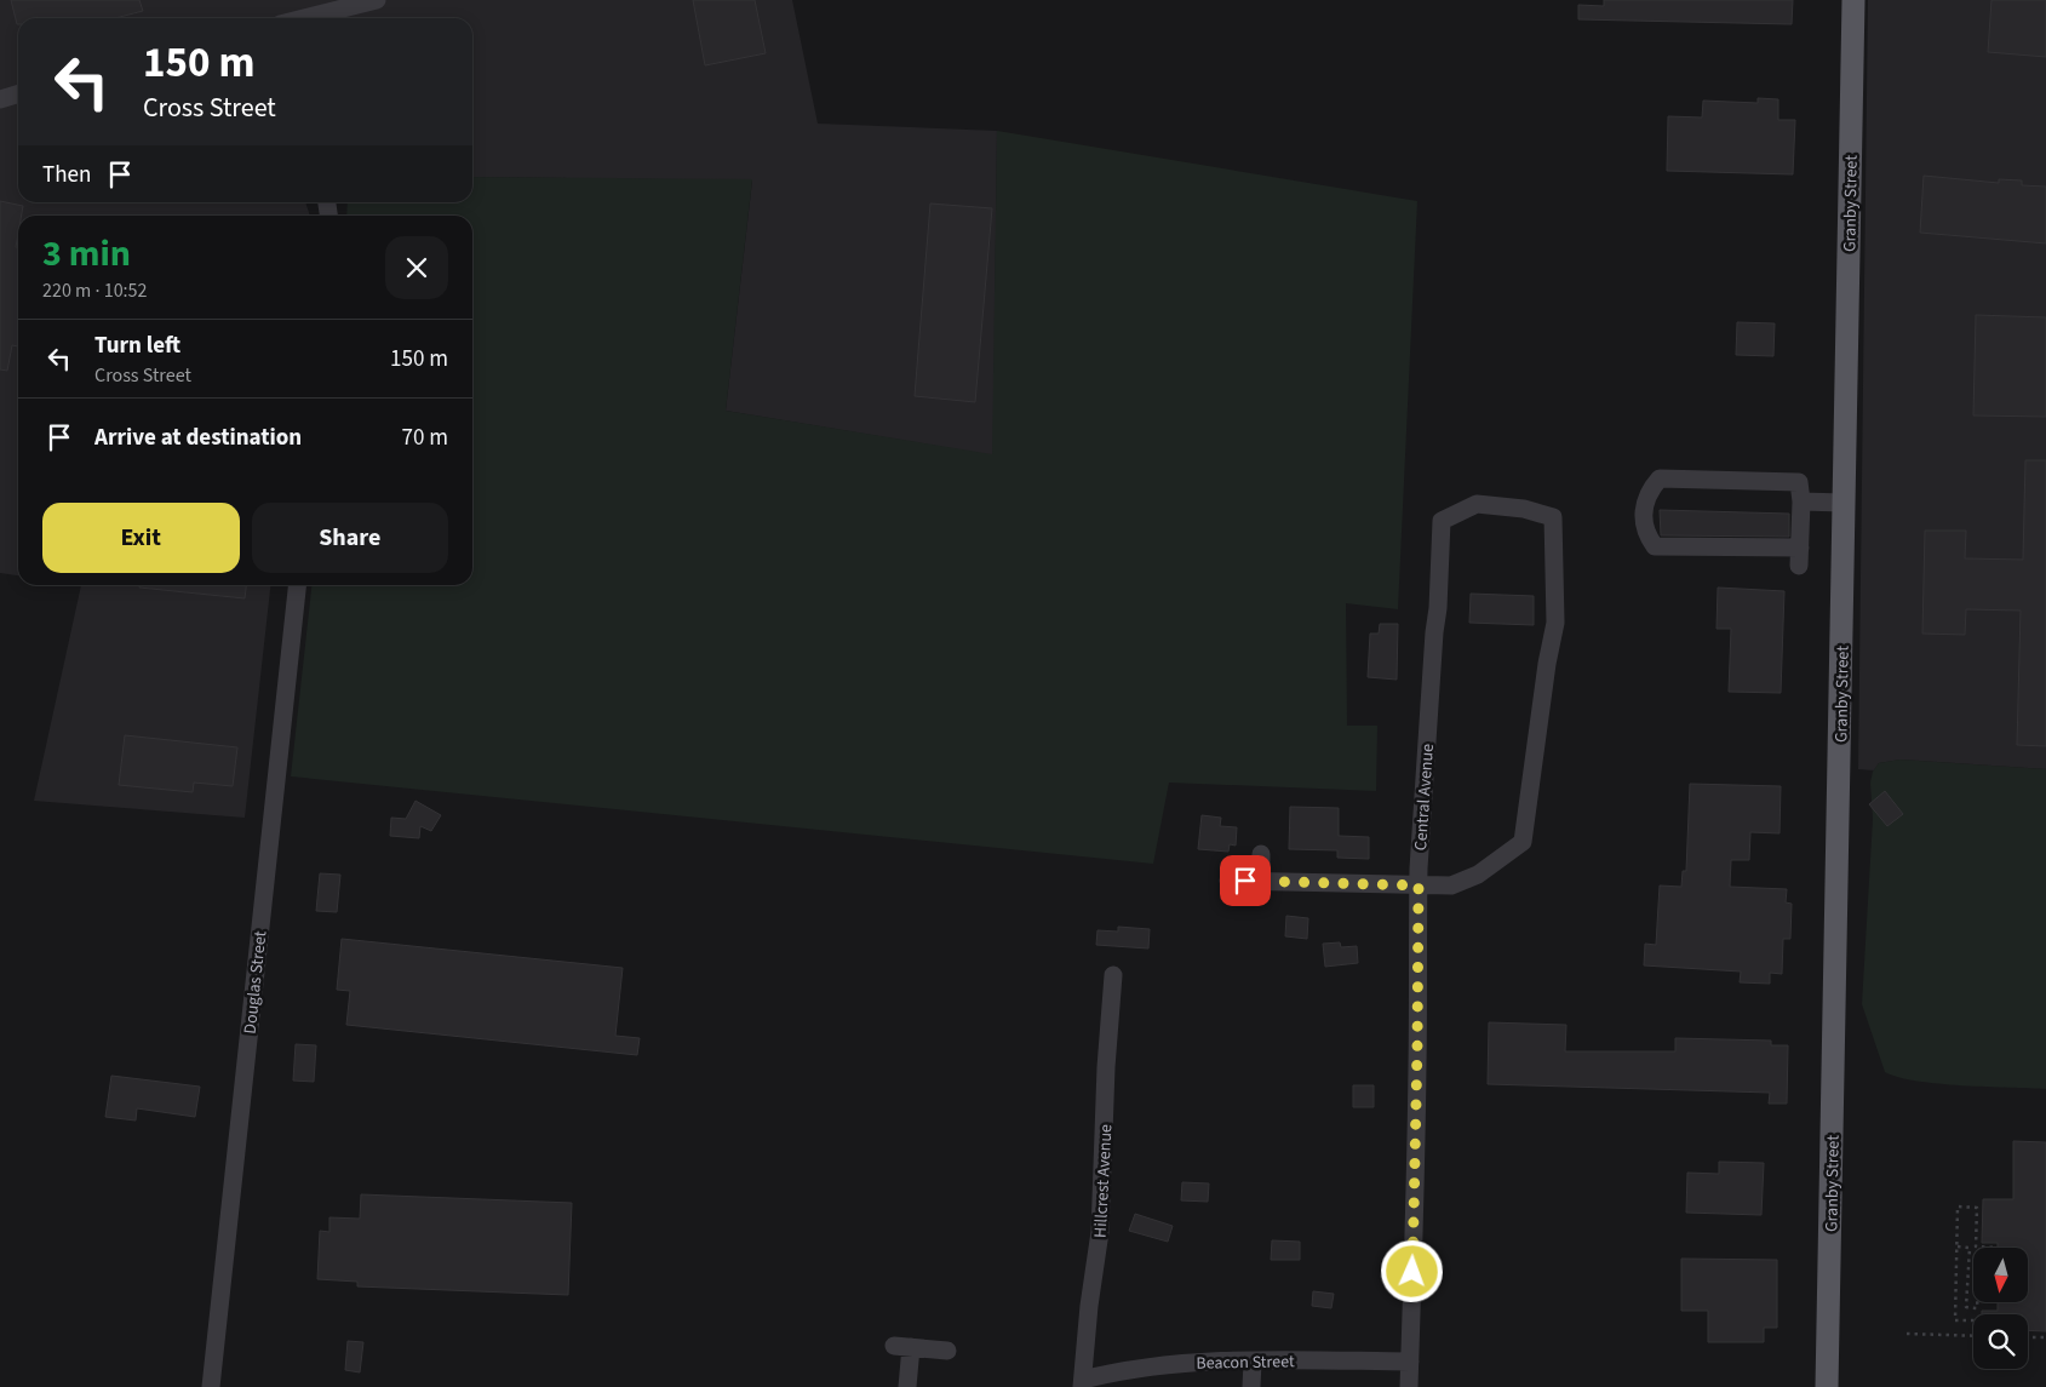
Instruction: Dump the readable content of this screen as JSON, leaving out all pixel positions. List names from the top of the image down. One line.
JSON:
{"streets":{"main road":["Granby Street"],"street":["Central Avenue","Douglas Street","Hillcrest Avenue","Beacon Street"]},"crossings":[["Central Avenue","Beacon Street"],["Hillcrest Avenue","Beacon Street"]],"north":"bottom","page":{"turn":["150 m","Cross Street"],"then":"Then","heading":["3 min","220 m · 10:52"],"list":[{"name":"Turn left","note":"Cross Street","value":"150 m"},{"name":"Arrive at destination","value":"70 m"}],"buttons":["Exit","Share"]}}
